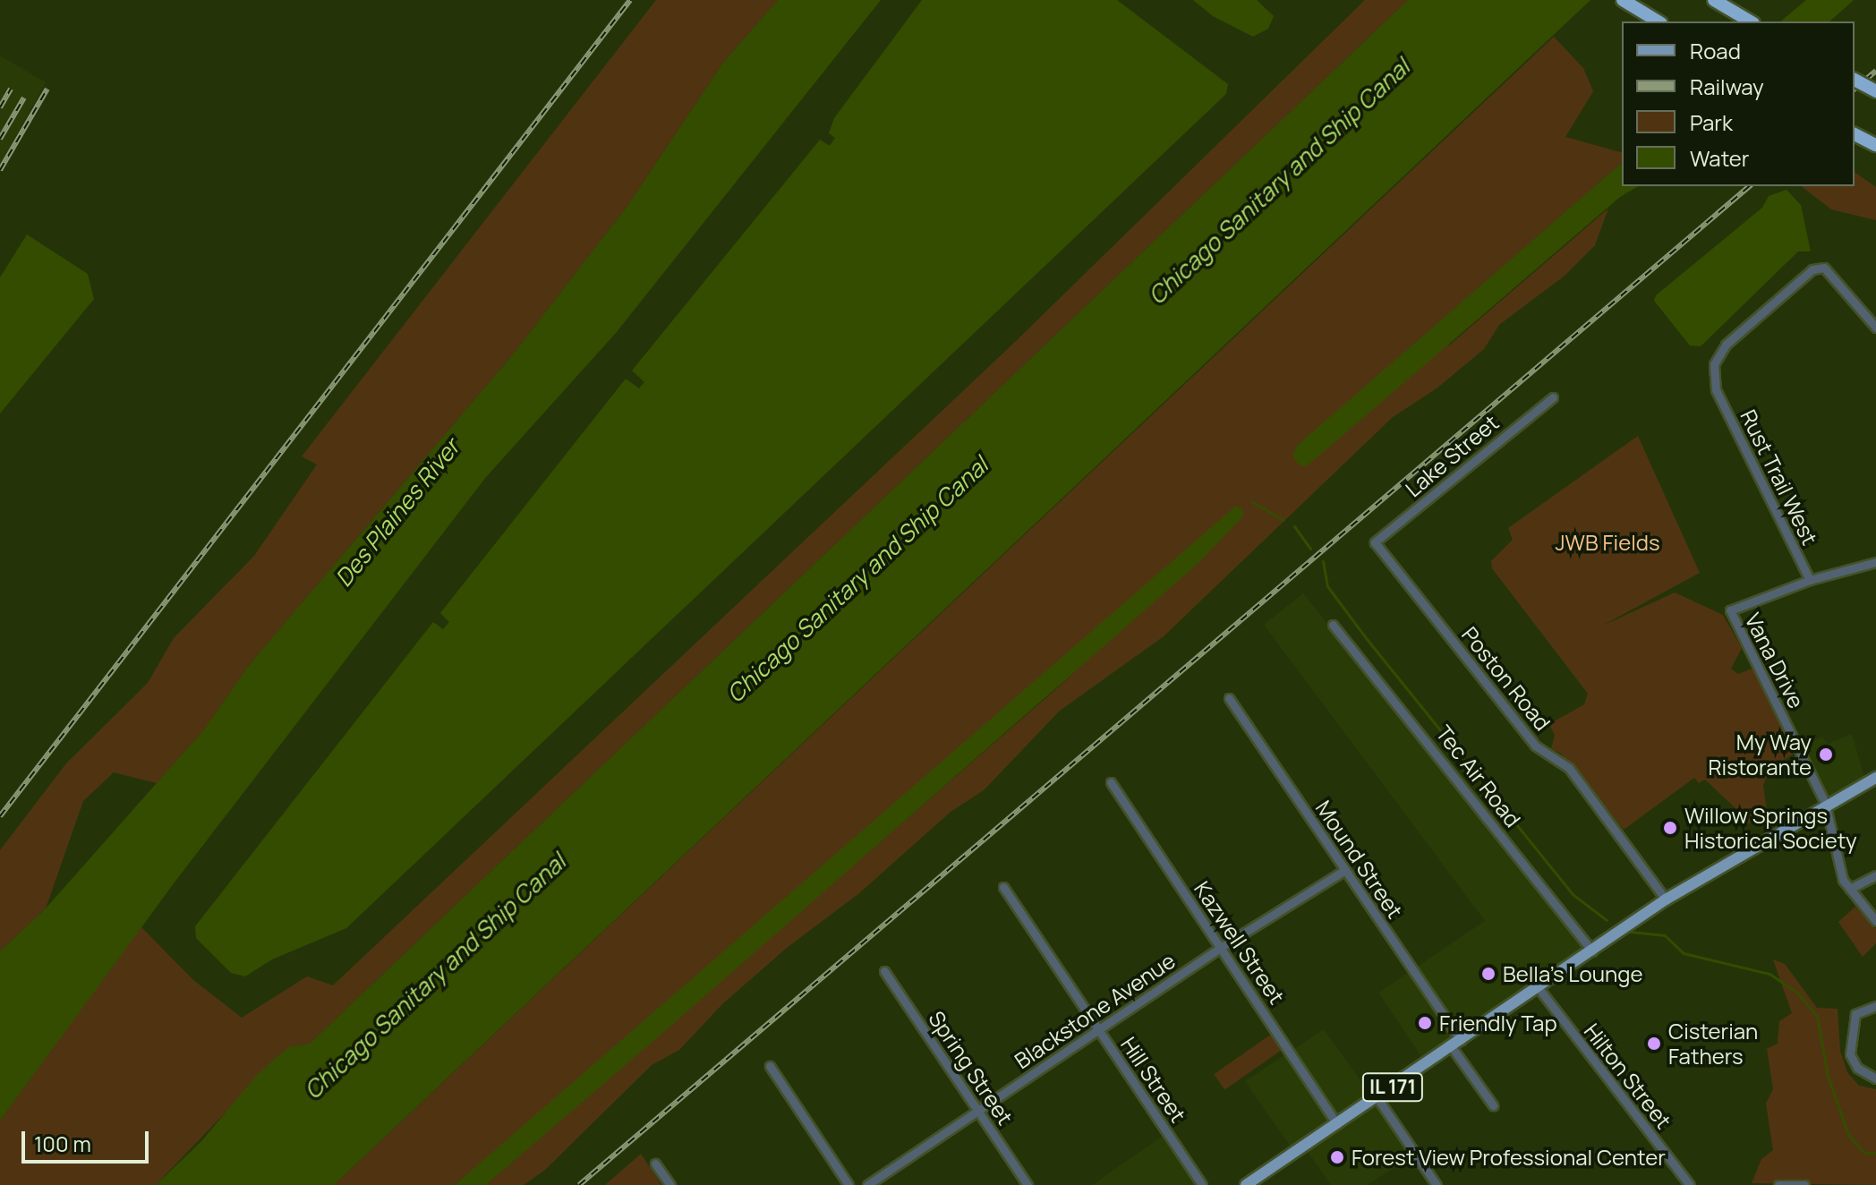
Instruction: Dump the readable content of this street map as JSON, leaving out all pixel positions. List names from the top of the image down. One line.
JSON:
{"streets":{"main road":["IL 171"],"street":["Lake Street","Rust Trail West","Vana Drive","Poston Road","Tec Air Road","Mound Street","Kazwell Street","Blackstone Avenue","Spring Street","Hilton Street","Hill Street"]},"crossings":[["Lake Street","Poston Road"],["Rust Trail West","Vana Drive"],["Vana Drive","IL 171"],["Poston Road","IL 171"],["Tec Air Road","IL 171"],["Mound Street","Blackstone Avenue"],["Mound Street","IL 171"],["Kazwell Street","Blackstone Avenue"],["Kazwell Street","IL 171"],["Blackstone Avenue","Spring Street"],["Blackstone Avenue","Hill Street"],["Hilton Street","IL 171"]],"water":["Chicago Sanitary and Ship Canal","Des Plaines River"],"parks":["JWB Fields"],"places":["My Way Ristorante","Willow Springs Historical Society","Bella's Lounge","Friendly Tap","Cisterian Fathers","Forest View Professional Center"],"legend":["Road","Railway","Park","Water"],"scale_bar":"100 m"}
